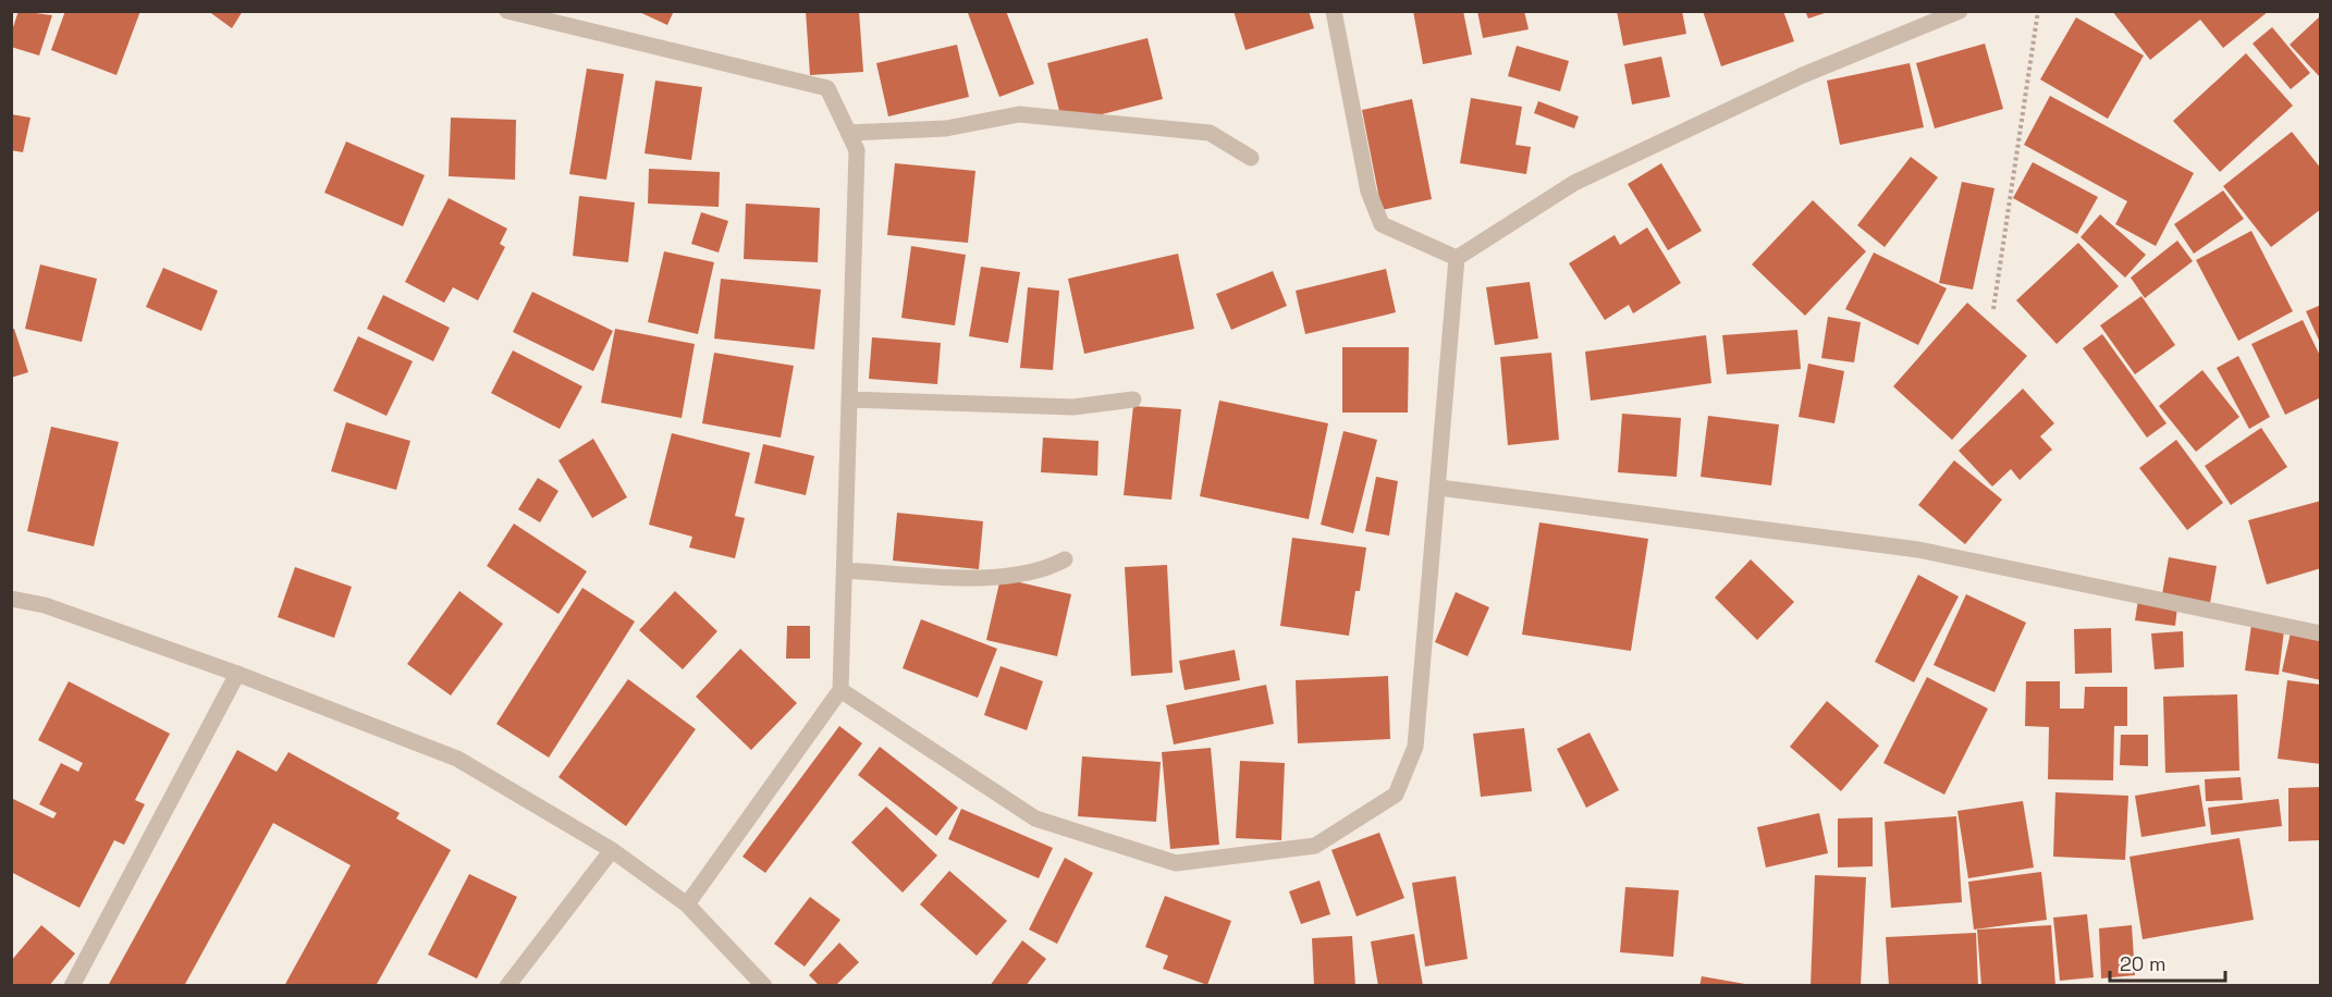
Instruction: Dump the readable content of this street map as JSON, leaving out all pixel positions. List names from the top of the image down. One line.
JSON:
{"scale_bar":"20 m"}
